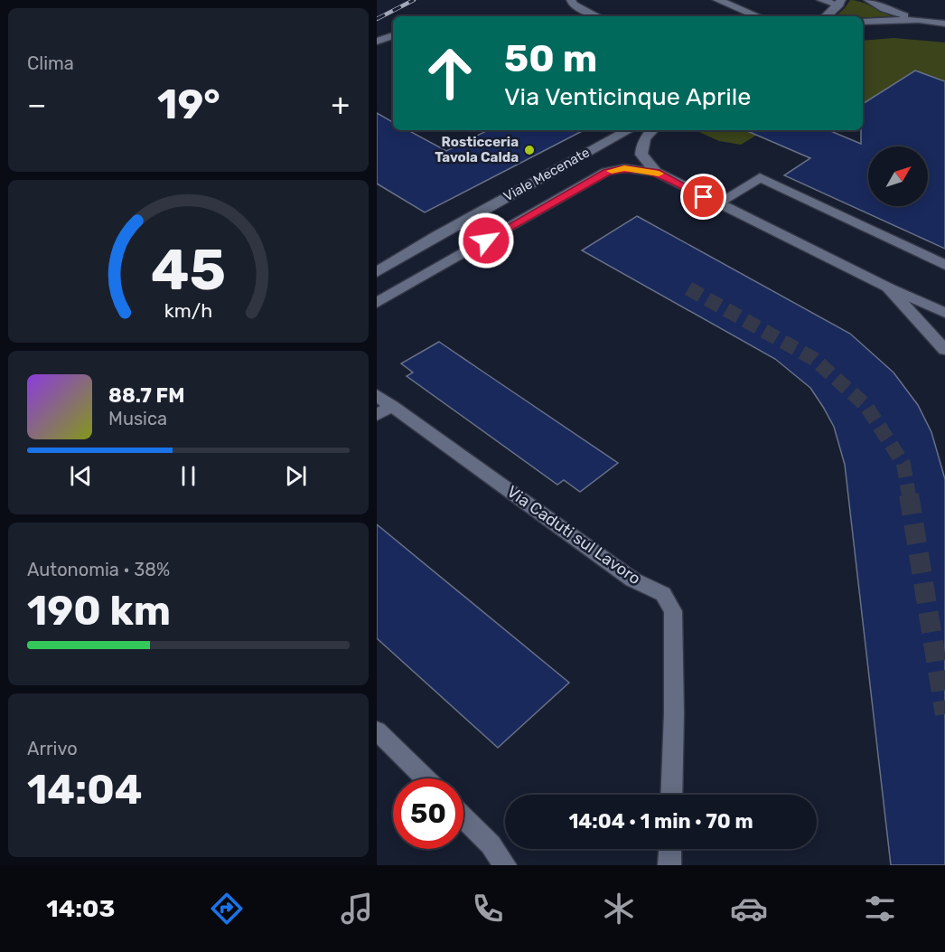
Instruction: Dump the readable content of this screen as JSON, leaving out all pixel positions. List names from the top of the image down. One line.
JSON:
{"streets":{"main road":["Viale Mecenate","Via Caduti sul Lavoro"]},"places":["Rosticceria Tavola Calda"],"north":"top right","page":{"tile":["Clima",["Autonomia · 38%","190 km"],["Arrivo","14:04"]],"turn":["50 m","Via Venticinque Aprile"],"heat":["−","19°","+"],"song":["88.7 FM","Musica"],"limit":"50","trip":"14:04 · 1 min · 70 m","tabs":"14:03","gauge":["45","km/h"]}}
